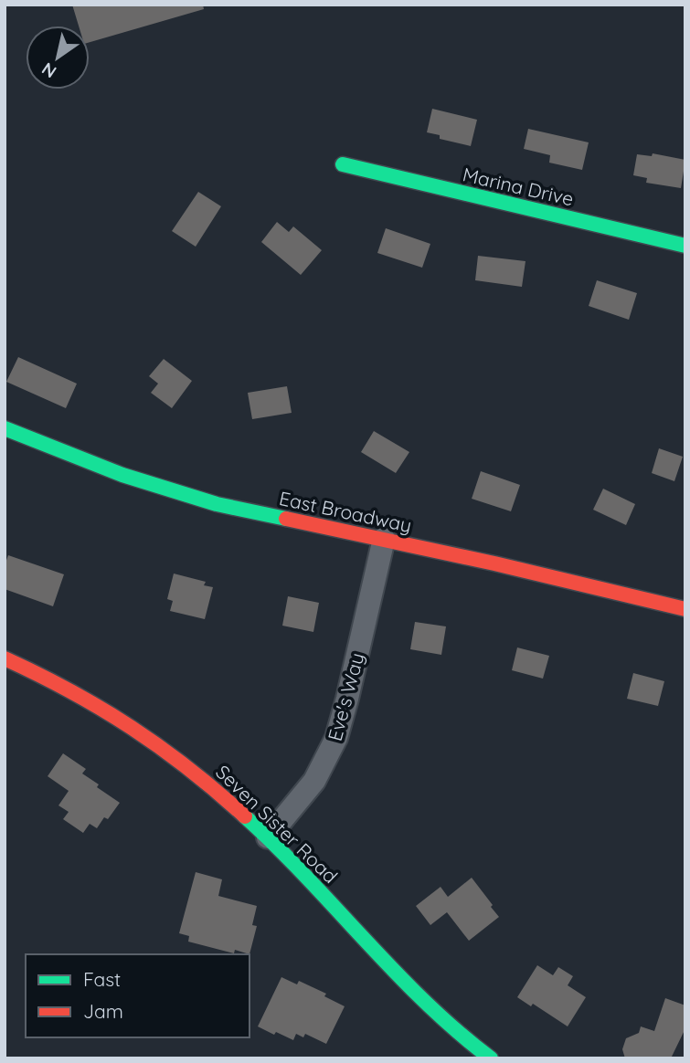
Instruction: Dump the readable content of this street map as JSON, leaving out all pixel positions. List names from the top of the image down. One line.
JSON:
{"streets":{"street":["Marina Drive","East Broadway","Eve's Way","Seven Sister Road"]},"crossings":[["East Broadway","Eve's Way"],["Eve's Way","Seven Sister Road"]],"legend":["Fast","Jam"],"north":"bottom left"}
